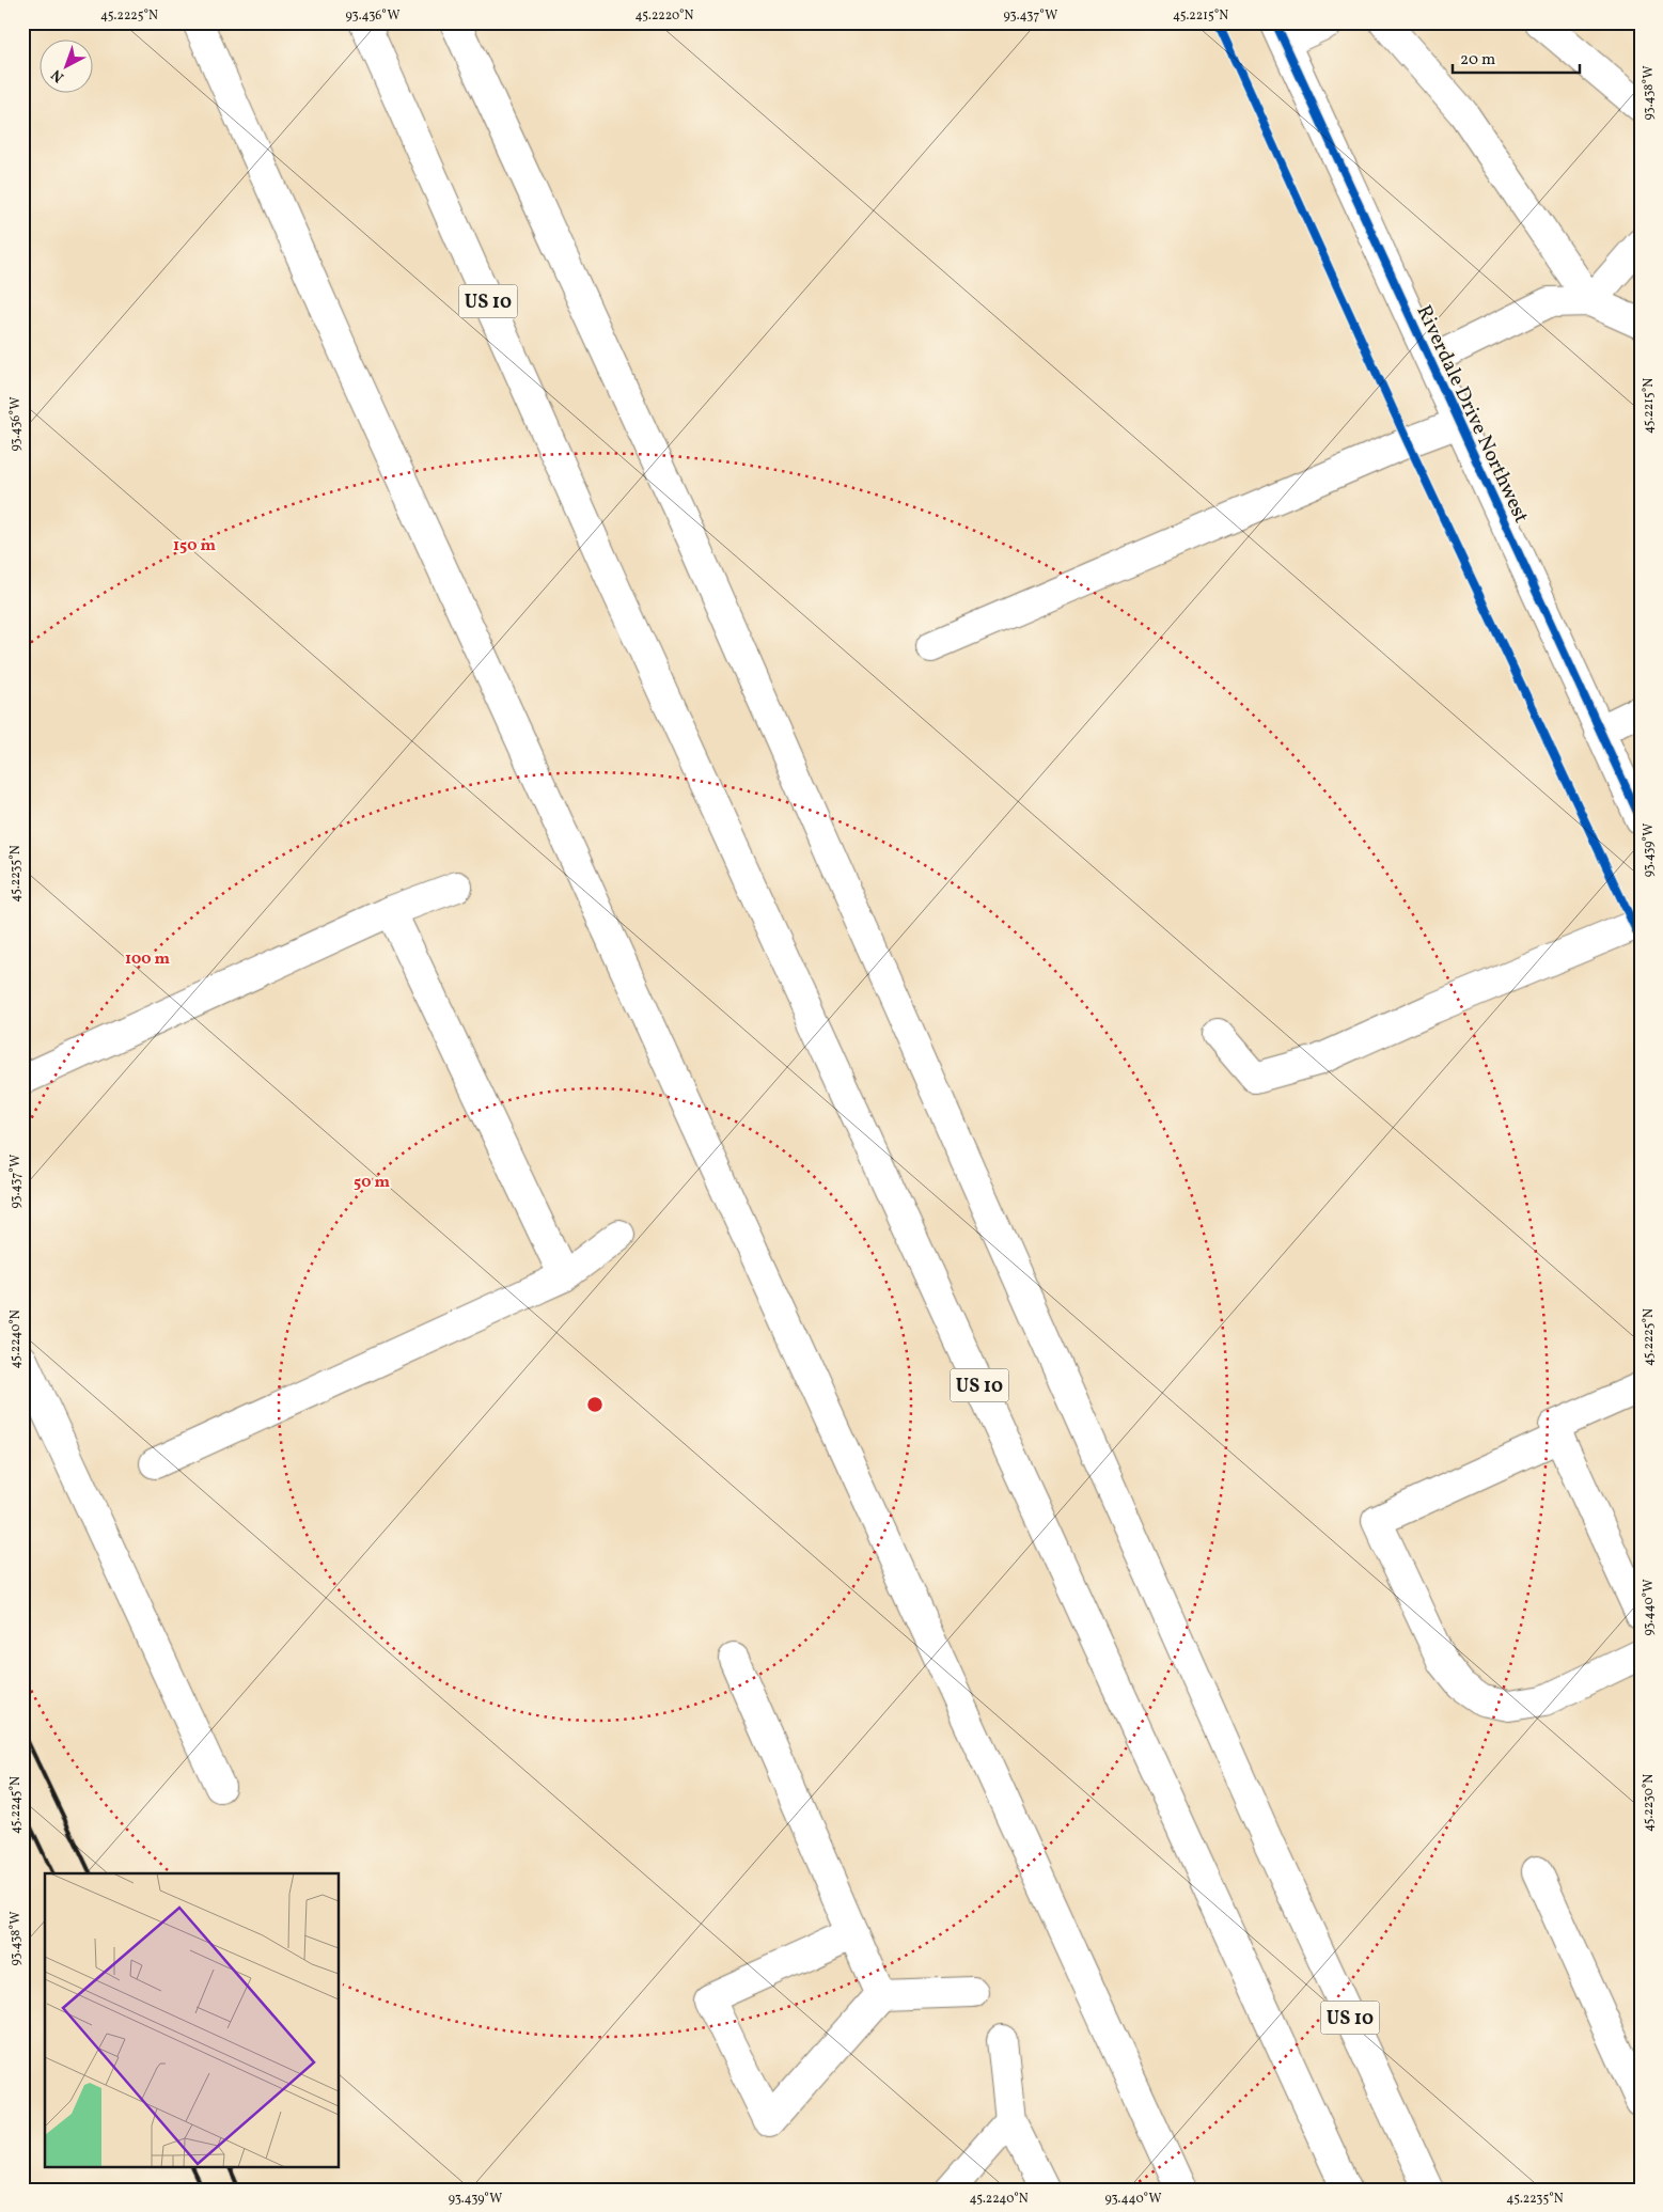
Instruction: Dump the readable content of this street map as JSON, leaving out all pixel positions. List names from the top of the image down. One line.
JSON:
{"streets":{"main road":["US 10","Riverdale Drive Northwest"]},"scale_bar":"20 m","north":"bottom left","coordinates":["45.2225°N","93.436°W","45.2220°N","93.437°W","45.2215°N","93.438°W","93.439°W","45.2235°N","45.2240°N","93.440°W","45.2230°N","45.2245°N"],"rings":["150 m","100 m","50 m"]}
